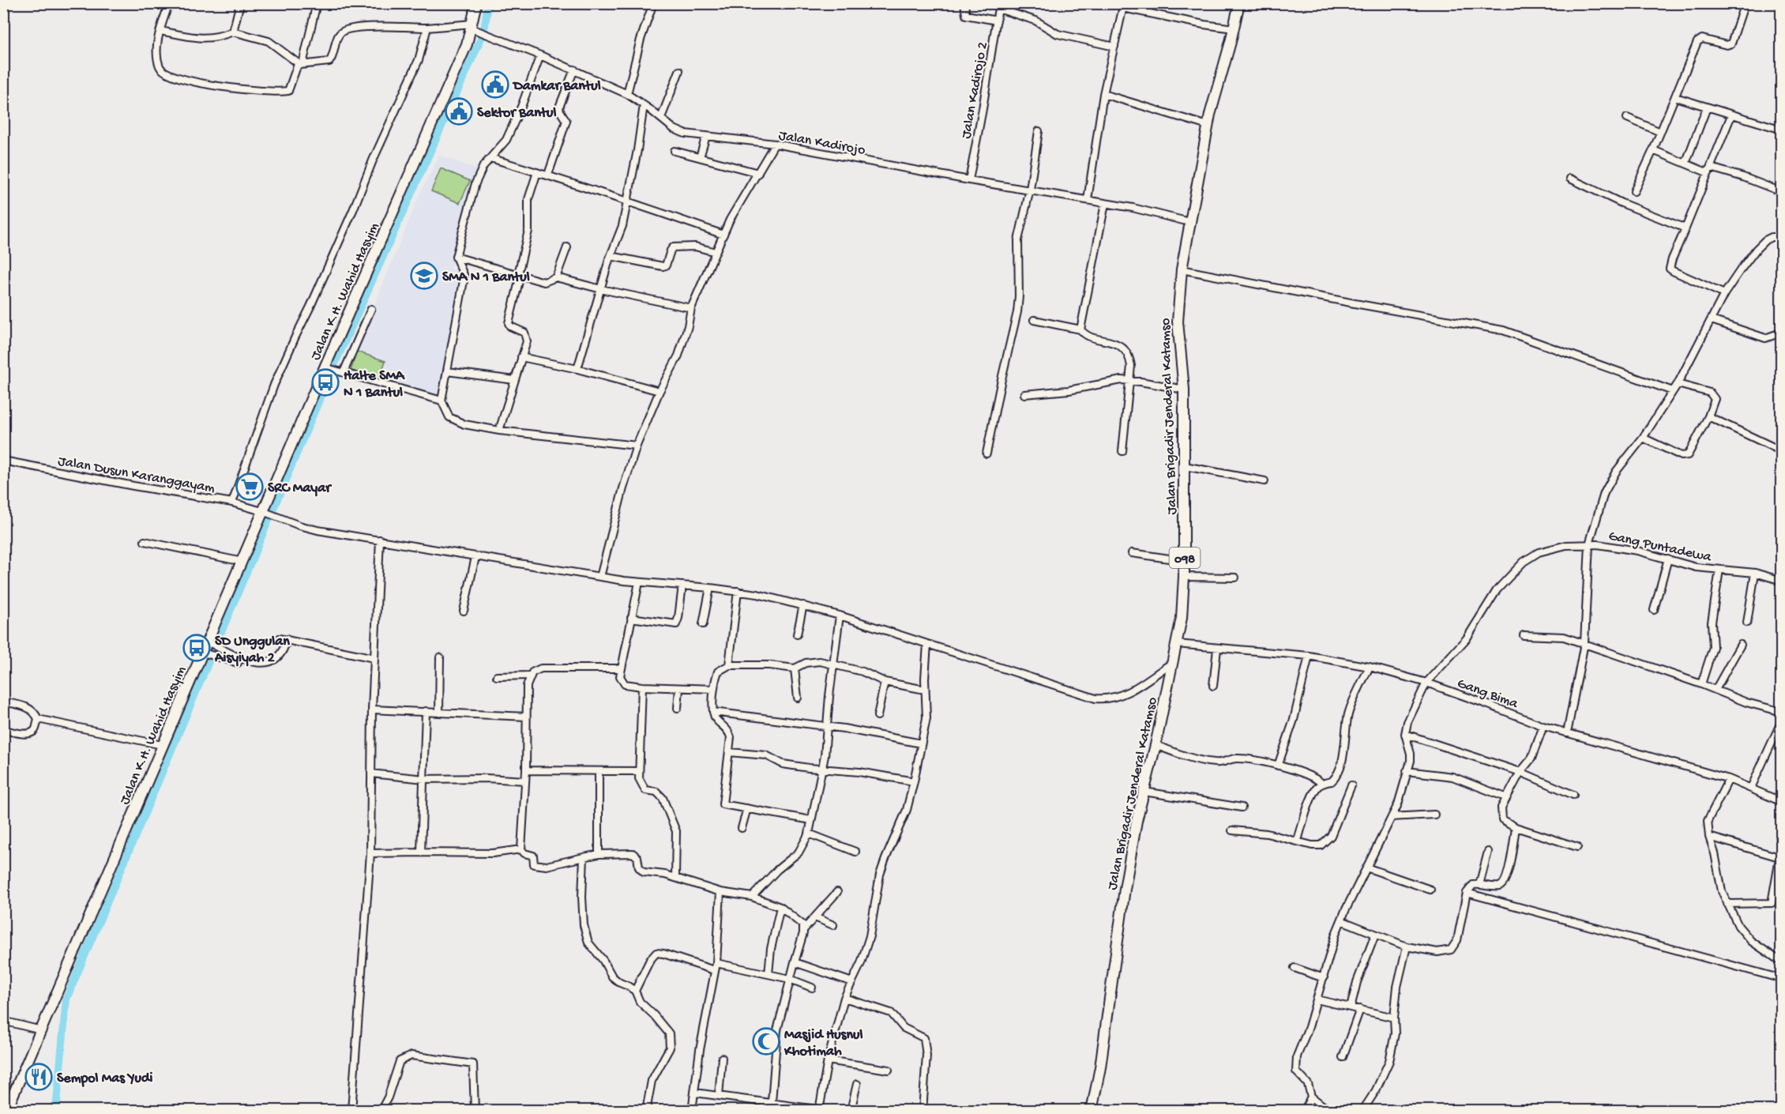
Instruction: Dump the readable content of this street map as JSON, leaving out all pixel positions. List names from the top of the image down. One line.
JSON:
{"streets":{"main road":["Jalan K.H. Wahid Hasyim","Jalan Brigadir Jenderal Katamso","098"],"street":["Jalan Kadirojo 2","Jalan Kadirojo","Jalan Dusun Karanggayam","Gang Puntadewa","Gang Bima"]},"crossings":[["Jalan Kadirojo 2","Jalan Kadirojo"],["Jalan Kadirojo","Jalan K.H. Wahid Hasyim"],["Jalan Kadirojo","Jalan Brigadir Jenderal Katamso"],["Jalan K.H. Wahid Hasyim","Jalan Dusun Karanggayam"],["Jalan Brigadir Jenderal Katamso","Jalan Dusun Karanggayam"],["Jalan Brigadir Jenderal Katamso","Gang Bima"],["Gang Puntadewa","Gang Bima"]],"places":{"public building":["Damkar Bantul","Sektor Bantul"],"school or university":["SMA N 1 Bantul"],"bus stop":["Halte SMA N 1 Bantul","SD Unggulan Aisyiyah 2"],"supermarket":["SRC Mayar"],"mosque":["Masjid Husnul Khotimah"],"restaurant":["Sempol Mas Yudi"]}}
